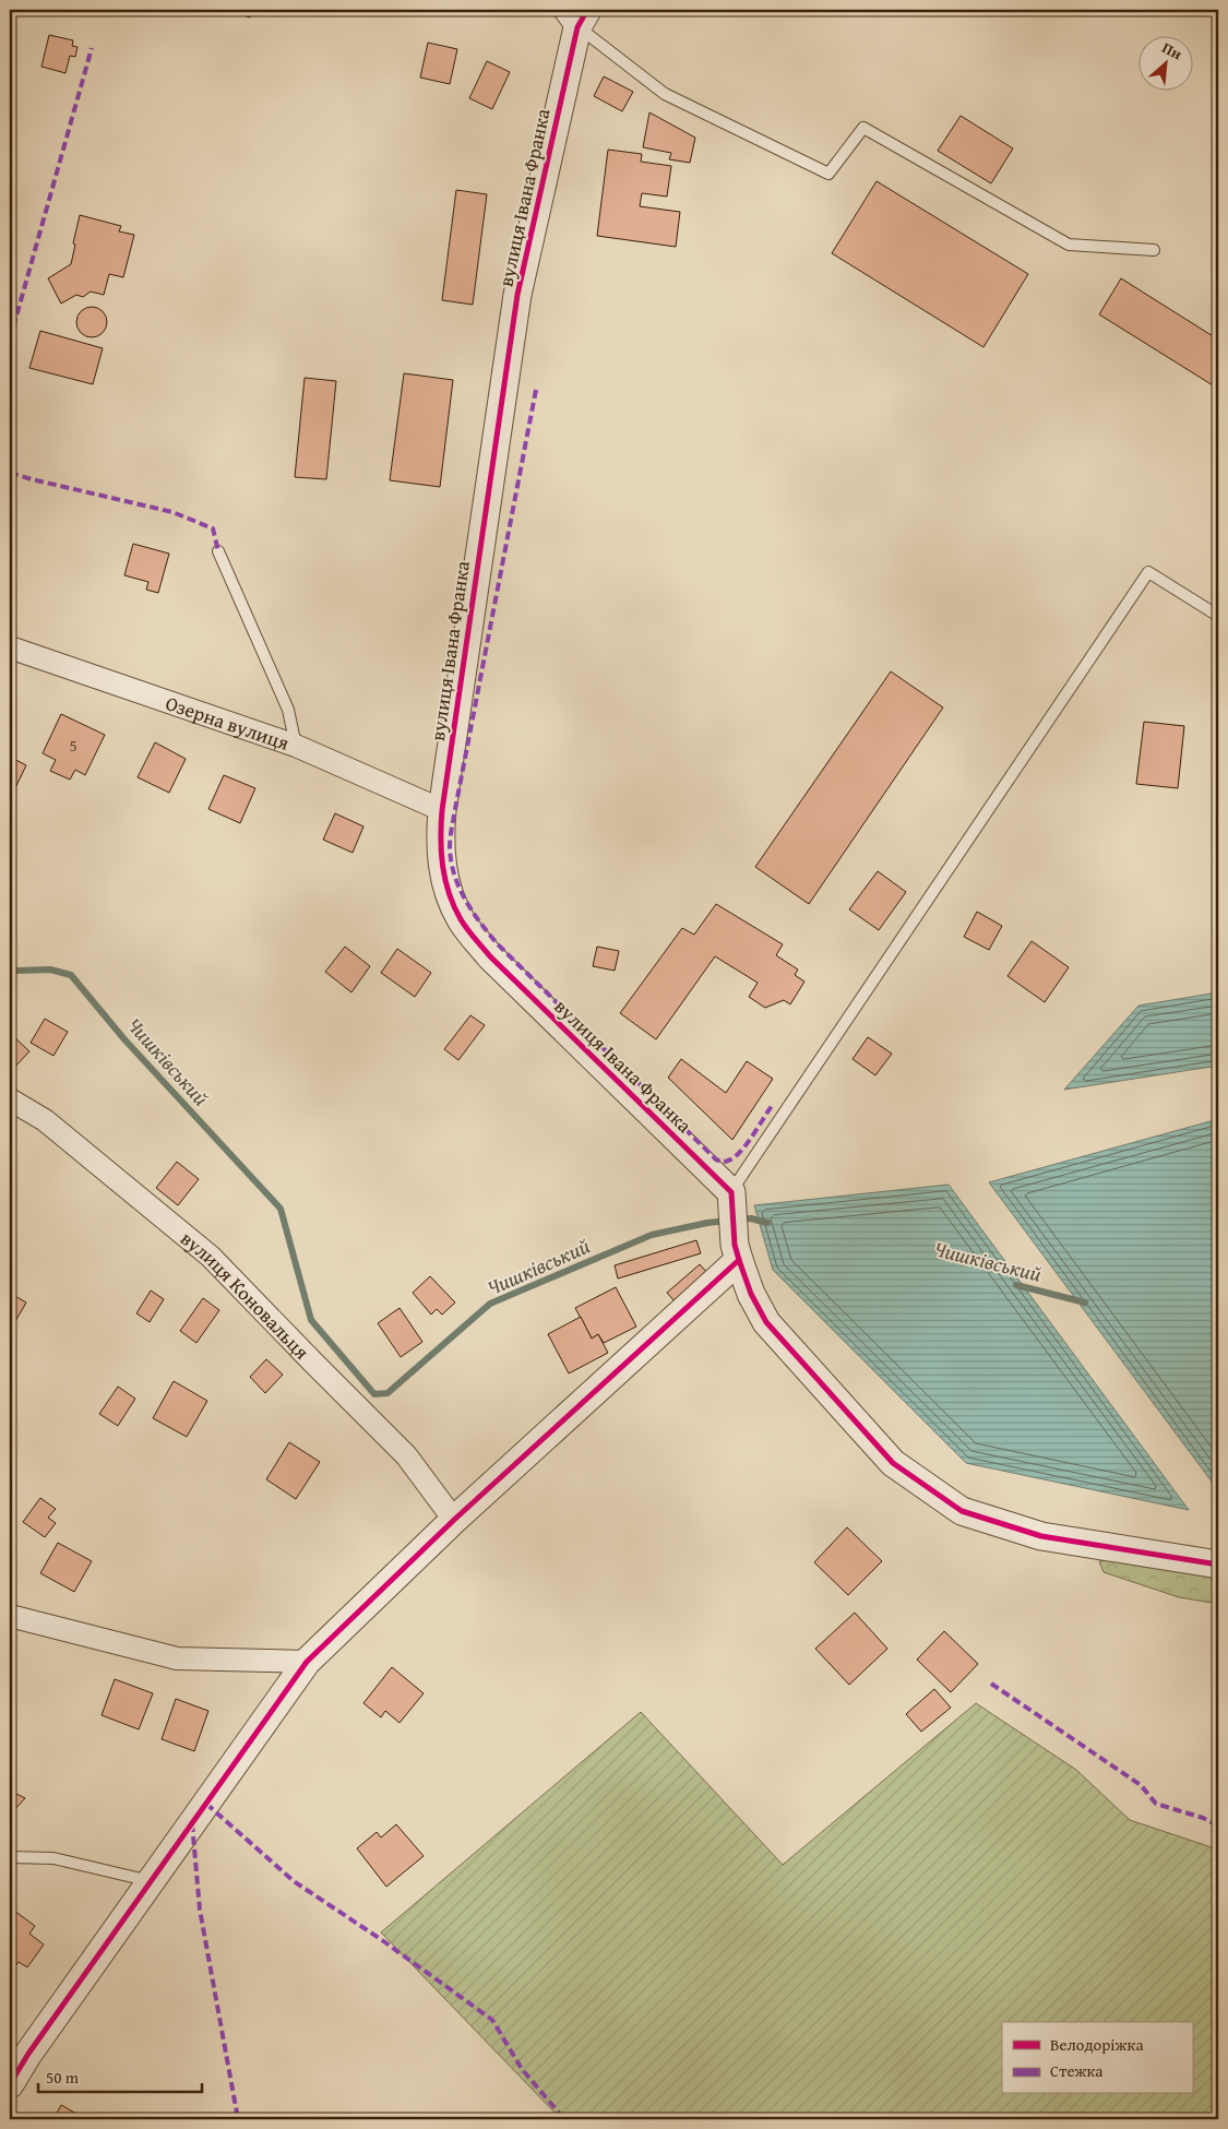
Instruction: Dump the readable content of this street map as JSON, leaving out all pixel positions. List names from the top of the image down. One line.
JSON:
{"streets":{"street":["вулиця Івана Франка","Озерна вулиця","вулиця Коновальця"]},"crossings":[["вулиця Івана Франка","Озерна вулиця"]],"water":["Чишківський"],"house_numbers":["5"],"legend":["Велодоріжка","Стежка"],"scale_bar":"50 m","north":"top right"}
